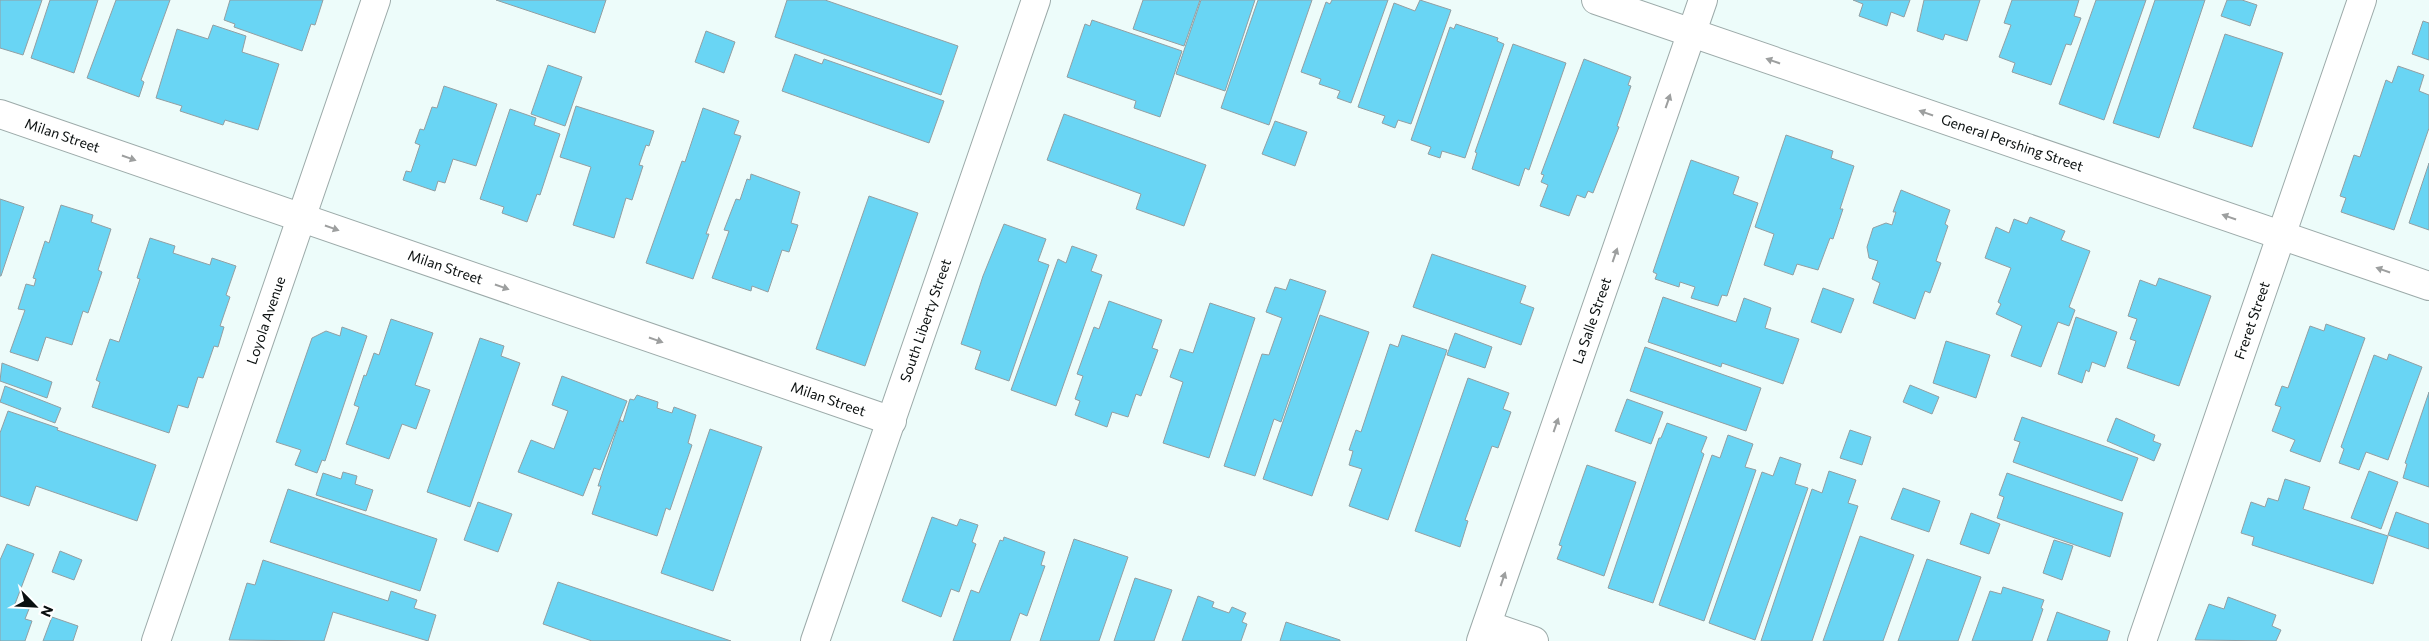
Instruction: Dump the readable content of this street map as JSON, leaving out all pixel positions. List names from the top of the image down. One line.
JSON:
{"streets":{"street":["Milan Street","General Pershing Street","Loyola Avenue","La Salle Street","Freret Street","South Liberty Street"]},"crossings":[["Milan Street","Loyola Avenue"],["Milan Street","South Liberty Street"],["General Pershing Street","La Salle Street"],["General Pershing Street","Freret Street"]],"one_way":["Milan Street","General Pershing Street","La Salle Street"],"north":"bottom right"}
